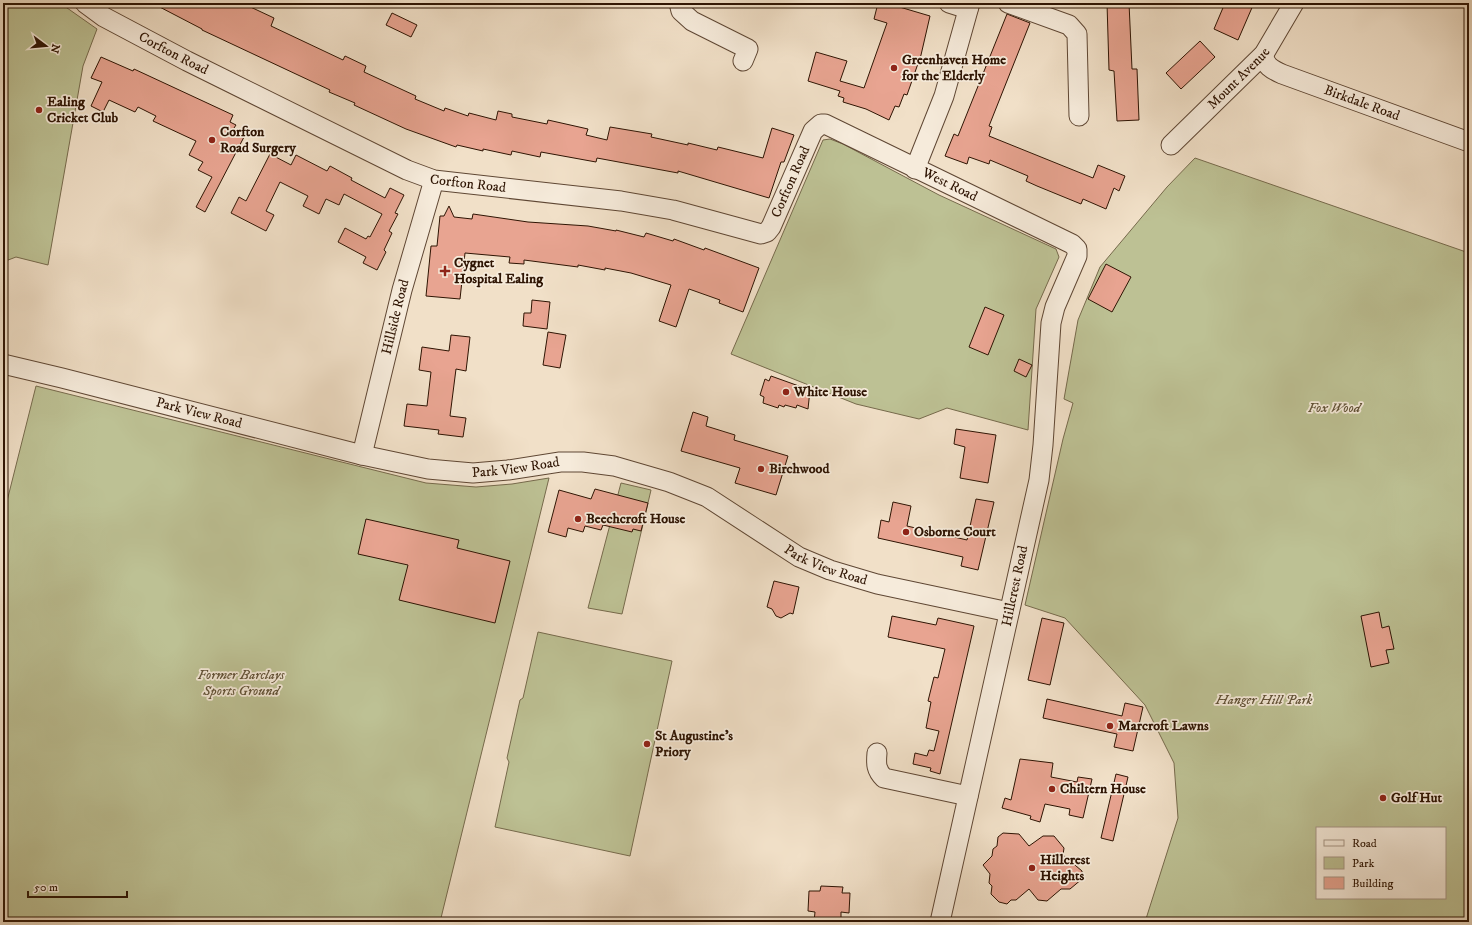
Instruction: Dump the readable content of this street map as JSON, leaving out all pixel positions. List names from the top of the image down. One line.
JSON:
{"streets":{"street":["Corfton Road","Mount Avenue","Birkdale Road","West Road","Hillside Road","Park View Road","Hillcrest Road"]},"crossings":[["Corfton Road","West Road"],["Corfton Road","Hillside Road"],["Mount Avenue","Birkdale Road"],["West Road","Hillcrest Road"],["Hillside Road","Park View Road"],["Park View Road","Hillcrest Road"]],"parks":["Fox Wood","Former Barclays Sports Ground","Hanger Hill Park"],"places":{"other":["Greenhaven Home for the Elderly","Ealing Cricket Club","Corfton Road Surgery","White House","Birchwood","Beechcroft House","Osborne Court","Marcroft Lawns","St Augustine's Priory","Chiltern House","Golf Hut","Hillcrest Heights"],"health":["Cygnet Hospital Ealing"]},"legend":["Road","Park","Building"],"scale_bar":"50 m","north":"right"}
